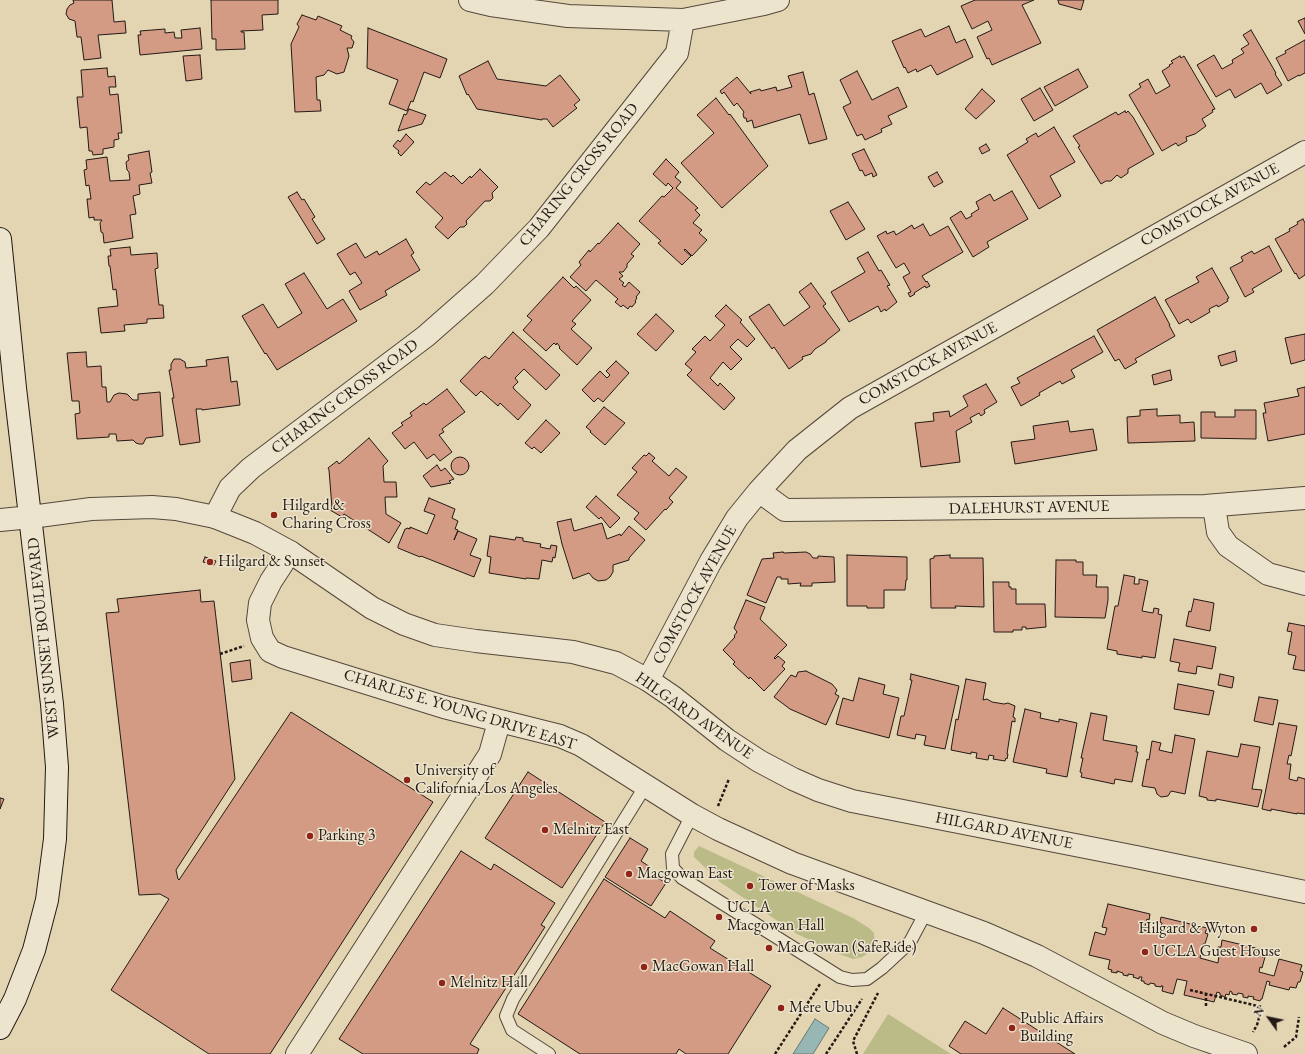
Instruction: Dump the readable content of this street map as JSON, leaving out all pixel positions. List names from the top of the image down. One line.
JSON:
{"streets":{"street":["CHARING CROSS ROAD","COMSTOCK AVENUE","DALEHURST AVENUE","WEST SUNSET BOULEVARD","CHARLES E. YOUNG DRIVE EAST","HILGARD AVENUE"]},"crossings":[["CHARING CROSS ROAD","HILGARD AVENUE"],["COMSTOCK AVENUE","DALEHURST AVENUE"],["COMSTOCK AVENUE","HILGARD AVENUE"],["WEST SUNSET BOULEVARD","HILGARD AVENUE"],["CHARLES E. YOUNG DRIVE EAST","HILGARD AVENUE"]],"places":["Hilgard & Charing Cross","Hilgard & Sunset","University of California, Los Angeles","Melnitz East","Parking 3","Macgowan East","Tower of Masks","UCLA Macgowan Hall","Hilgard & Wyton","MacGowan (SafeRide)","UCLA Guest House","MacGowan Hall","Melnitz Hall","Mere Ubu","Public Affairs Building"],"north":"top left"}
